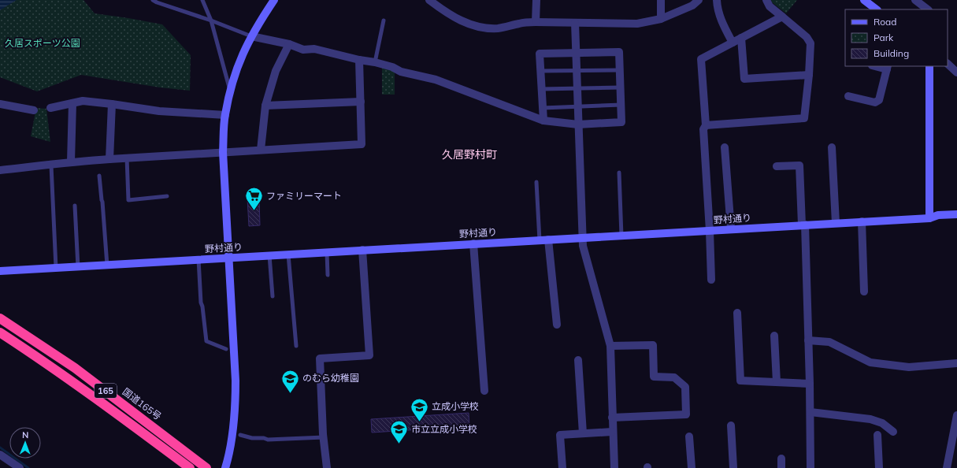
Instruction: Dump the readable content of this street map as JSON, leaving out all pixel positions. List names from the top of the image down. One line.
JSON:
{"streets":{"highway":["165","国道165号"],"street":["野村通り"]},"districts":["久居野村町"],"parks":["久居スポーツ公園"],"places":{"supermarket":["ファミリーマート"],"school or university":["のむら幼稚園","立成小学校","市立立成小学校"]},"legend":["Road","Park","Building"],"north":"top"}
